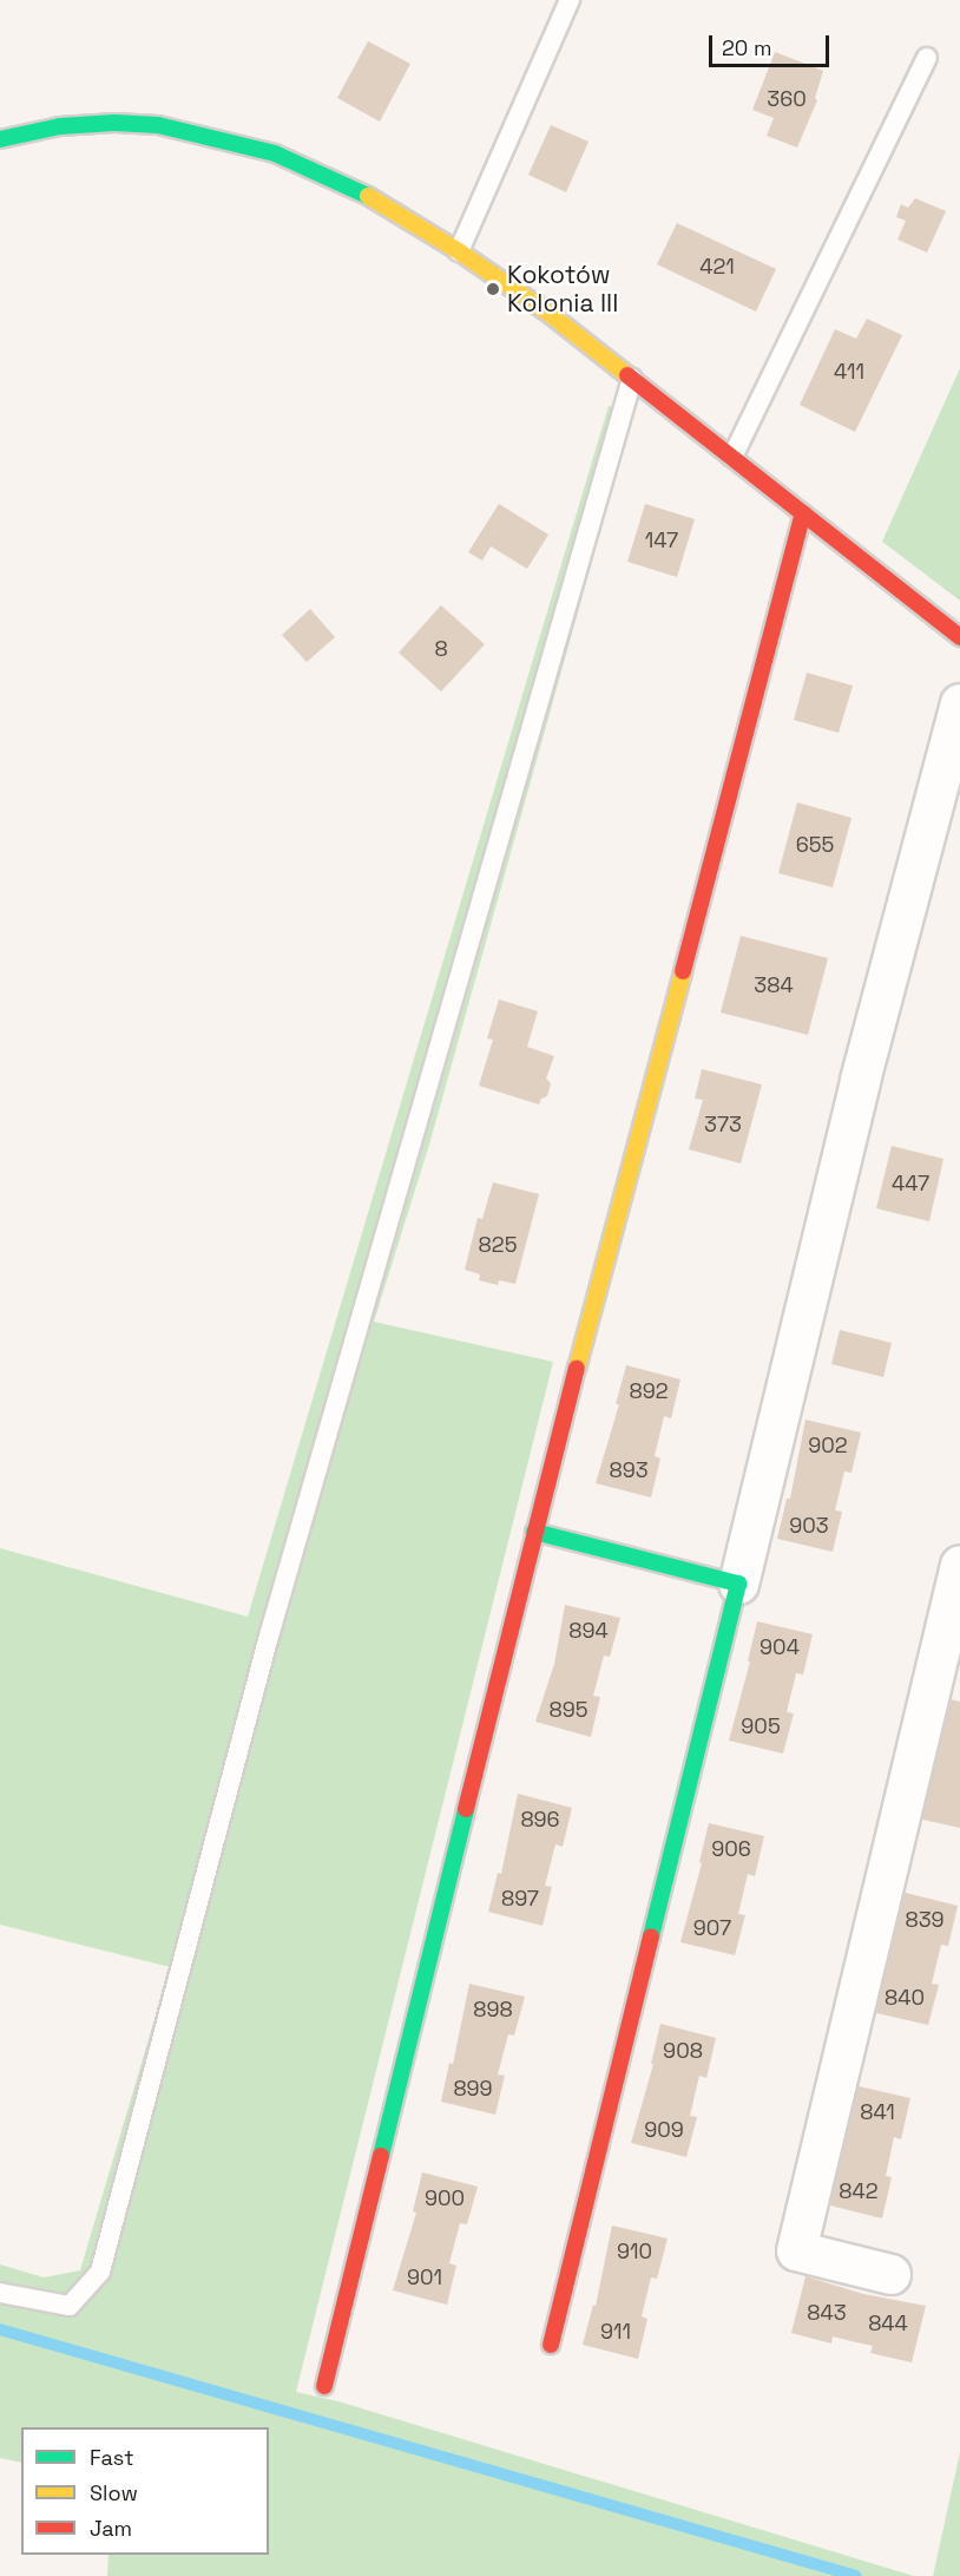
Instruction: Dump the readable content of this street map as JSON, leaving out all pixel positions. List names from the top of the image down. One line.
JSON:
{"places":["Kokotów Kolonia III"],"house_numbers":["360","421","411","147","8","655","384","373","447","825","892","902","893","903","894","904","895","905","896","906","897","839","907","840","898","908","899","841","909","842","900","910","901","843","844","911"],"legend":["Fast","Slow","Jam"],"scale_bar":"20 m"}
